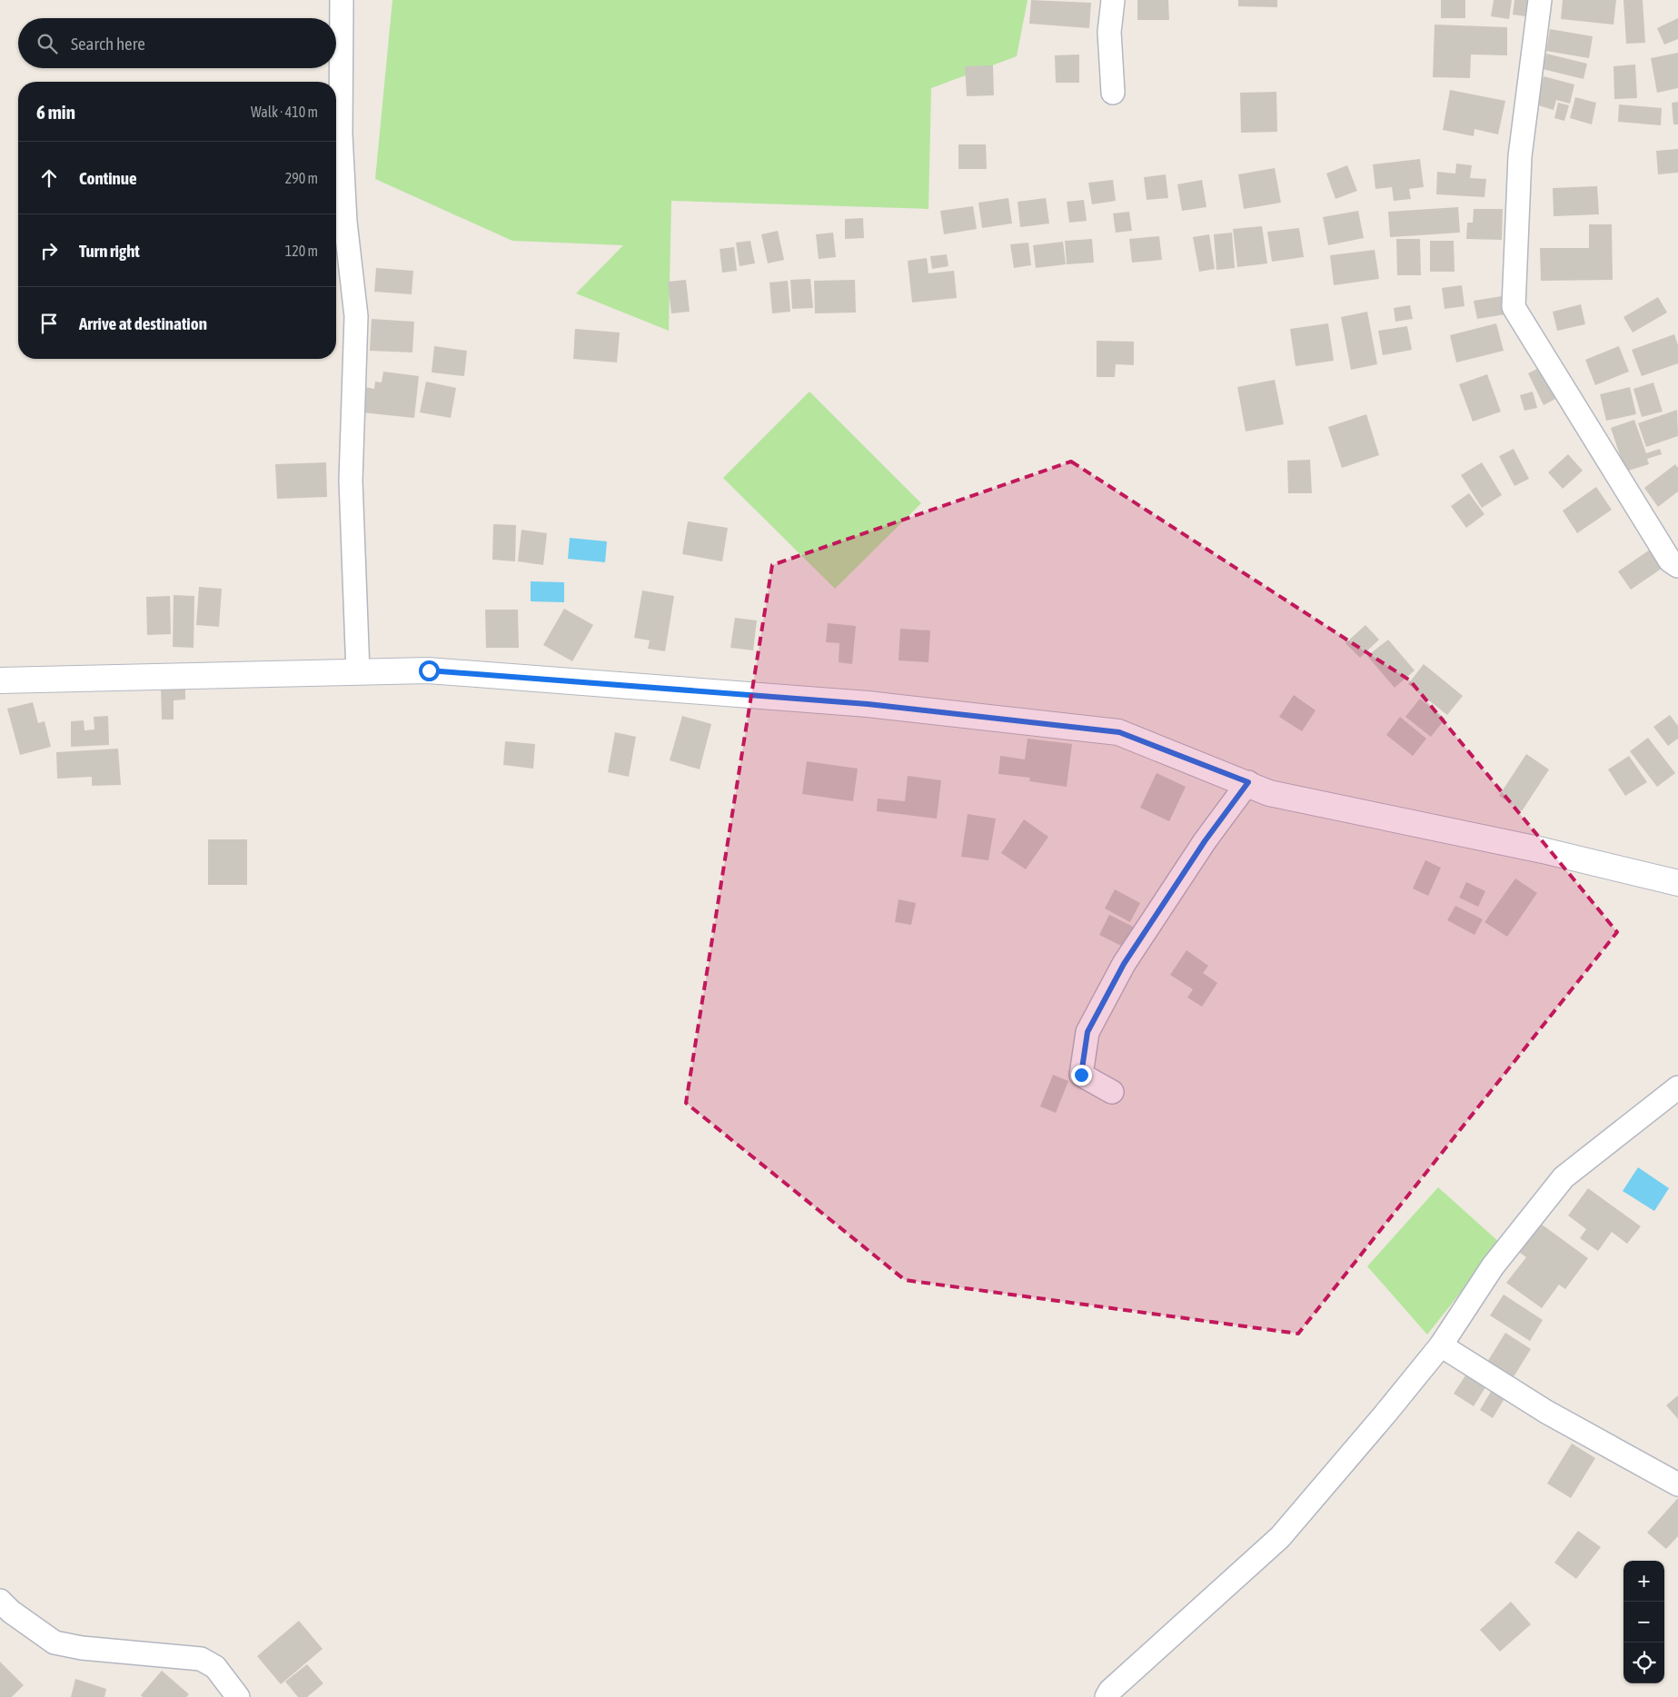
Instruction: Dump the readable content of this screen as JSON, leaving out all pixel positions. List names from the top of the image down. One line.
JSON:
{"page":{"search":"Search here","heading":["6 min","Walk · 410 m"],"list":[["Continue","290 m"],["Turn right","120 m"],"Arrive at destination"],"map_buttons":["+","−"]}}
